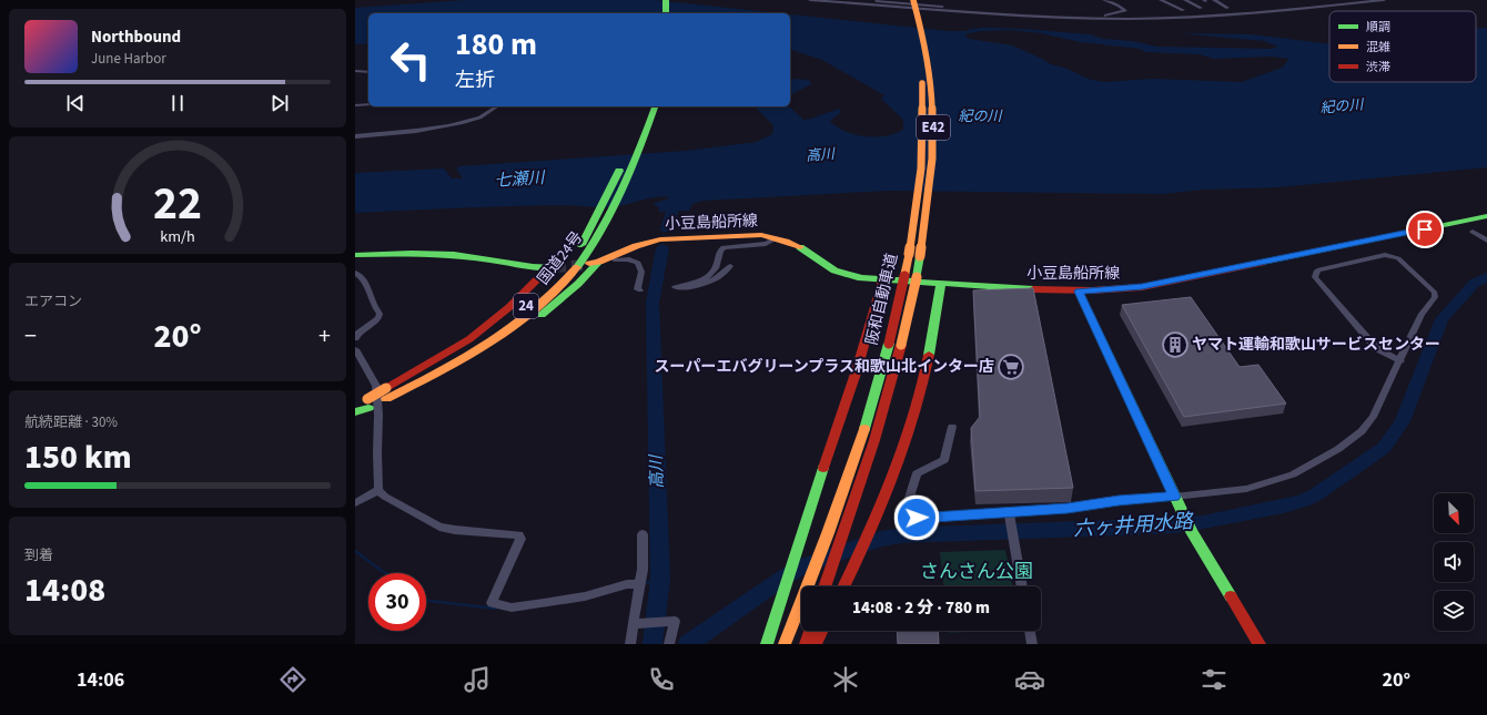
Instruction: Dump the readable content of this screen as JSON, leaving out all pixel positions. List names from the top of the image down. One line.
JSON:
{"streets":{"main road":["E42","小豆島船所線","国道24号","阪和自動車道","24"]},"crossings":[["小豆島船所線","国道24号"],["小豆島船所線","24"],["国道24号","24"]],"water":["紀の川","高川","七瀬川","六ヶ井用水路"],"parks":["さんさん公園"],"places":{"building":["ヤマト運輸和歌山サービスセンター"],"supermarket":["スーパーエバグリーンプラス和歌山北インター店"]},"legend":["順調","混雑","渋滞"],"north":"bottom right","page":{"turn":["180 m","左折"],"song":["Northbound","June Harbor"],"tile":["エアコン",["航続距離 · 30%","150 km"],["到着","14:08"]],"heat":["−","20°","+"],"limit":"30","trip":"14:08 · 2 分 · 780 m","tabs":["14:06","20°"],"gauge":["22","km/h"]}}
